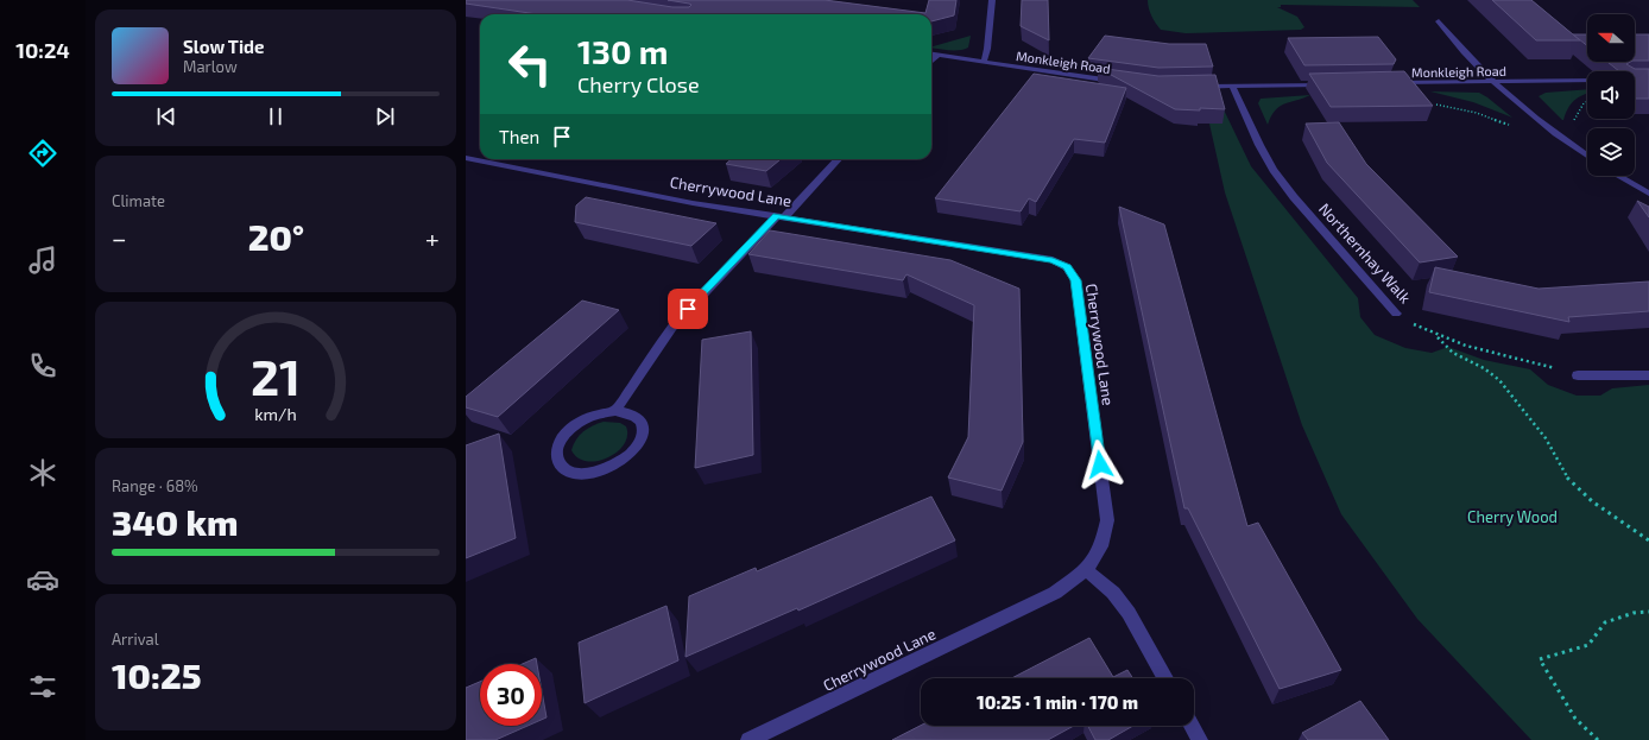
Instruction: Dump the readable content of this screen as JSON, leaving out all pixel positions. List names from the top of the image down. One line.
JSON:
{"streets":{"street":["Monkleigh Road","Cherrywood Lane","Northernhay Walk"]},"parks":["Cherry Wood"],"north":"left","page":{"tabs":"10:24","turn":["130 m","Cherry Close"],"song":["Slow Tide","Marlow"],"then":"Then","tile":["Climate",["Range · 68%","340 km"],["Arrival","10:25"]],"heat":["−","20°","+"],"limit":"30","trip":"10:25 · 1 min · 170 m","gauge":["21","km/h"]}}
